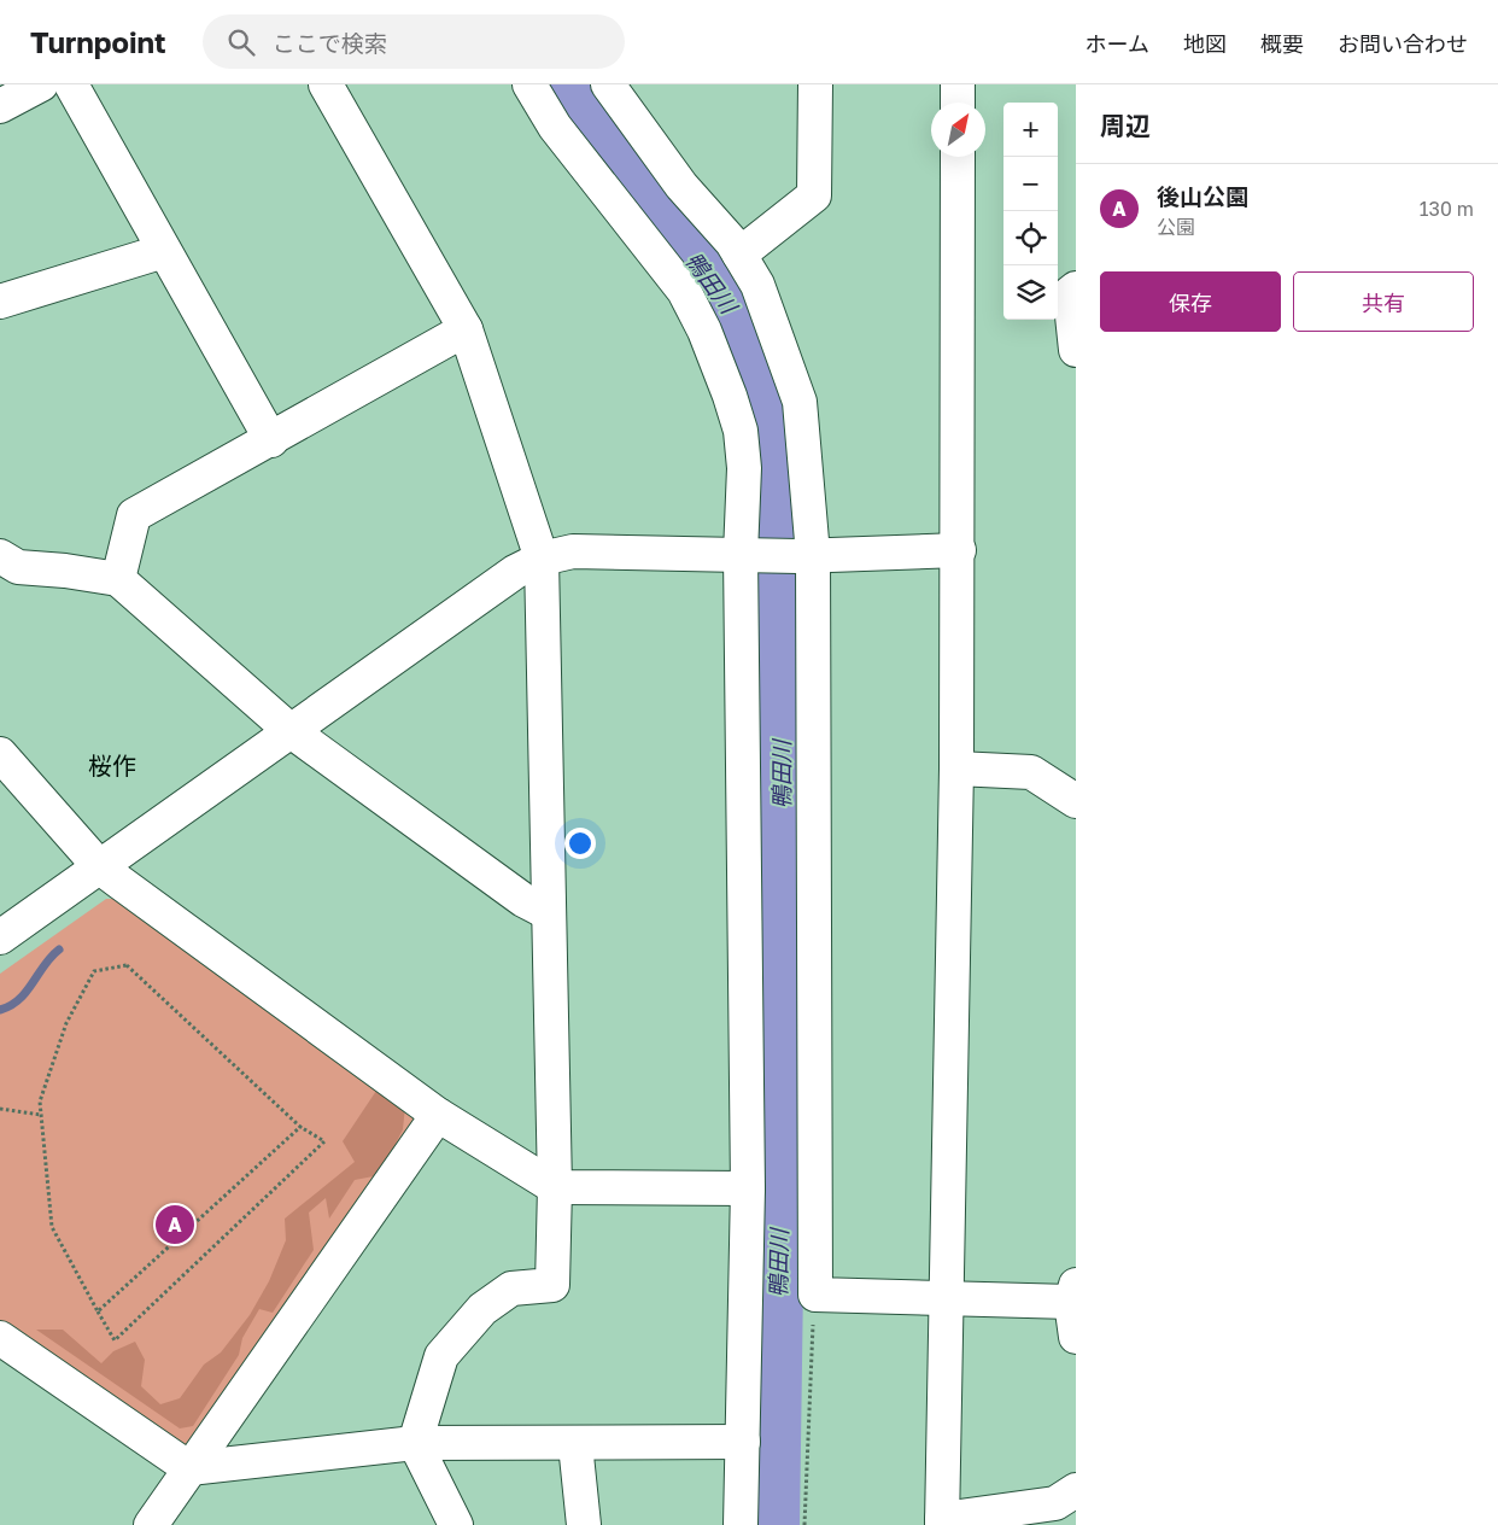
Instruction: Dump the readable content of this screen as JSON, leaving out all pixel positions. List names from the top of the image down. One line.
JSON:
{"districts":["桜作"],"water":["鴨田川"],"north":"top right","page":{"header":"Turnpoint","search":"ここで検索","nav":["ホーム","地図","概要","お問い合わせ"],"heading":"周辺","map_buttons":["+","−"],"list":[{"mark":"A","name":"後山公園","note":"公園","value":"130 m"}],"buttons":["保存","共有"],"pins":"A"}}
